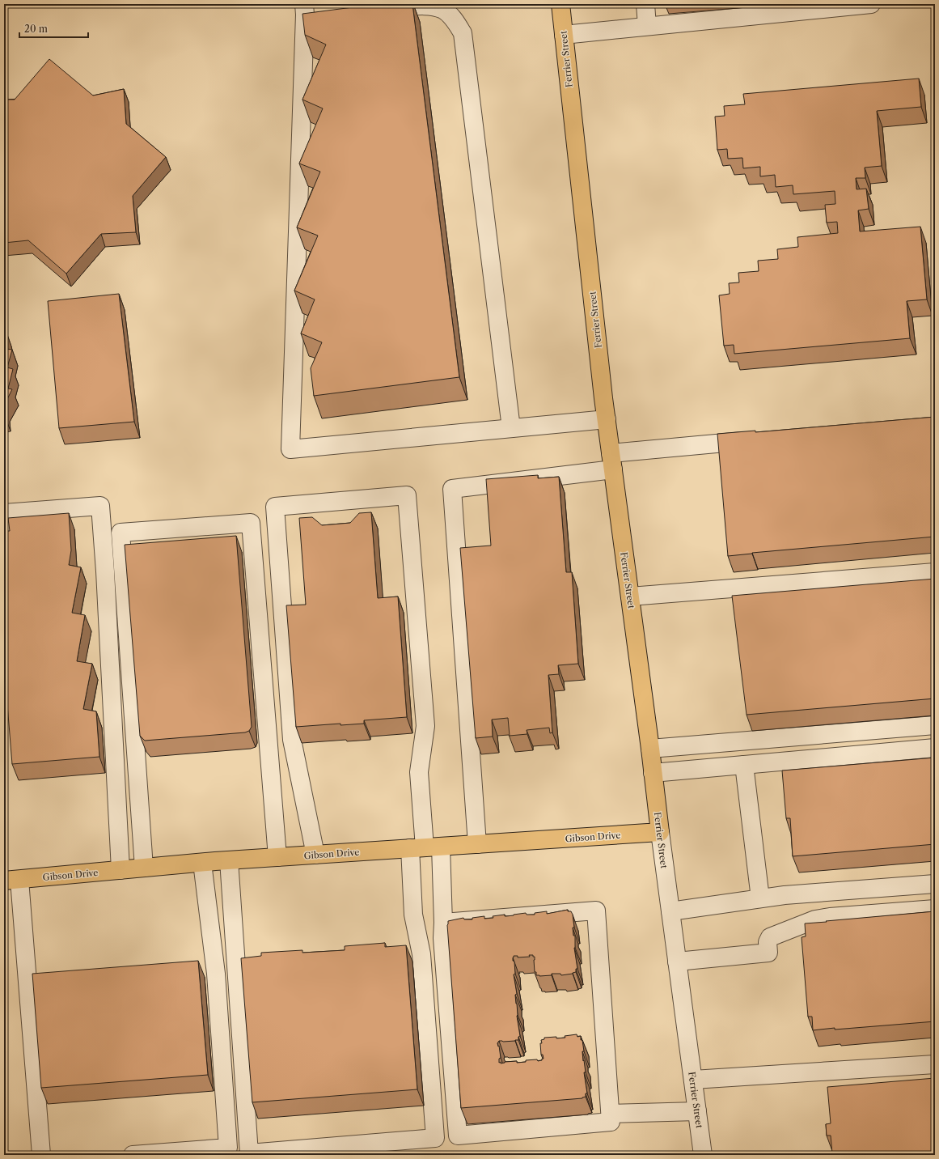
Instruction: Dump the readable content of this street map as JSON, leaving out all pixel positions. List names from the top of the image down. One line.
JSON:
{"streets":{"main road":["Ferrier Street","Gibson Drive"]},"crossings":[["Ferrier Street","Gibson Drive"]],"scale_bar":"20 m"}
